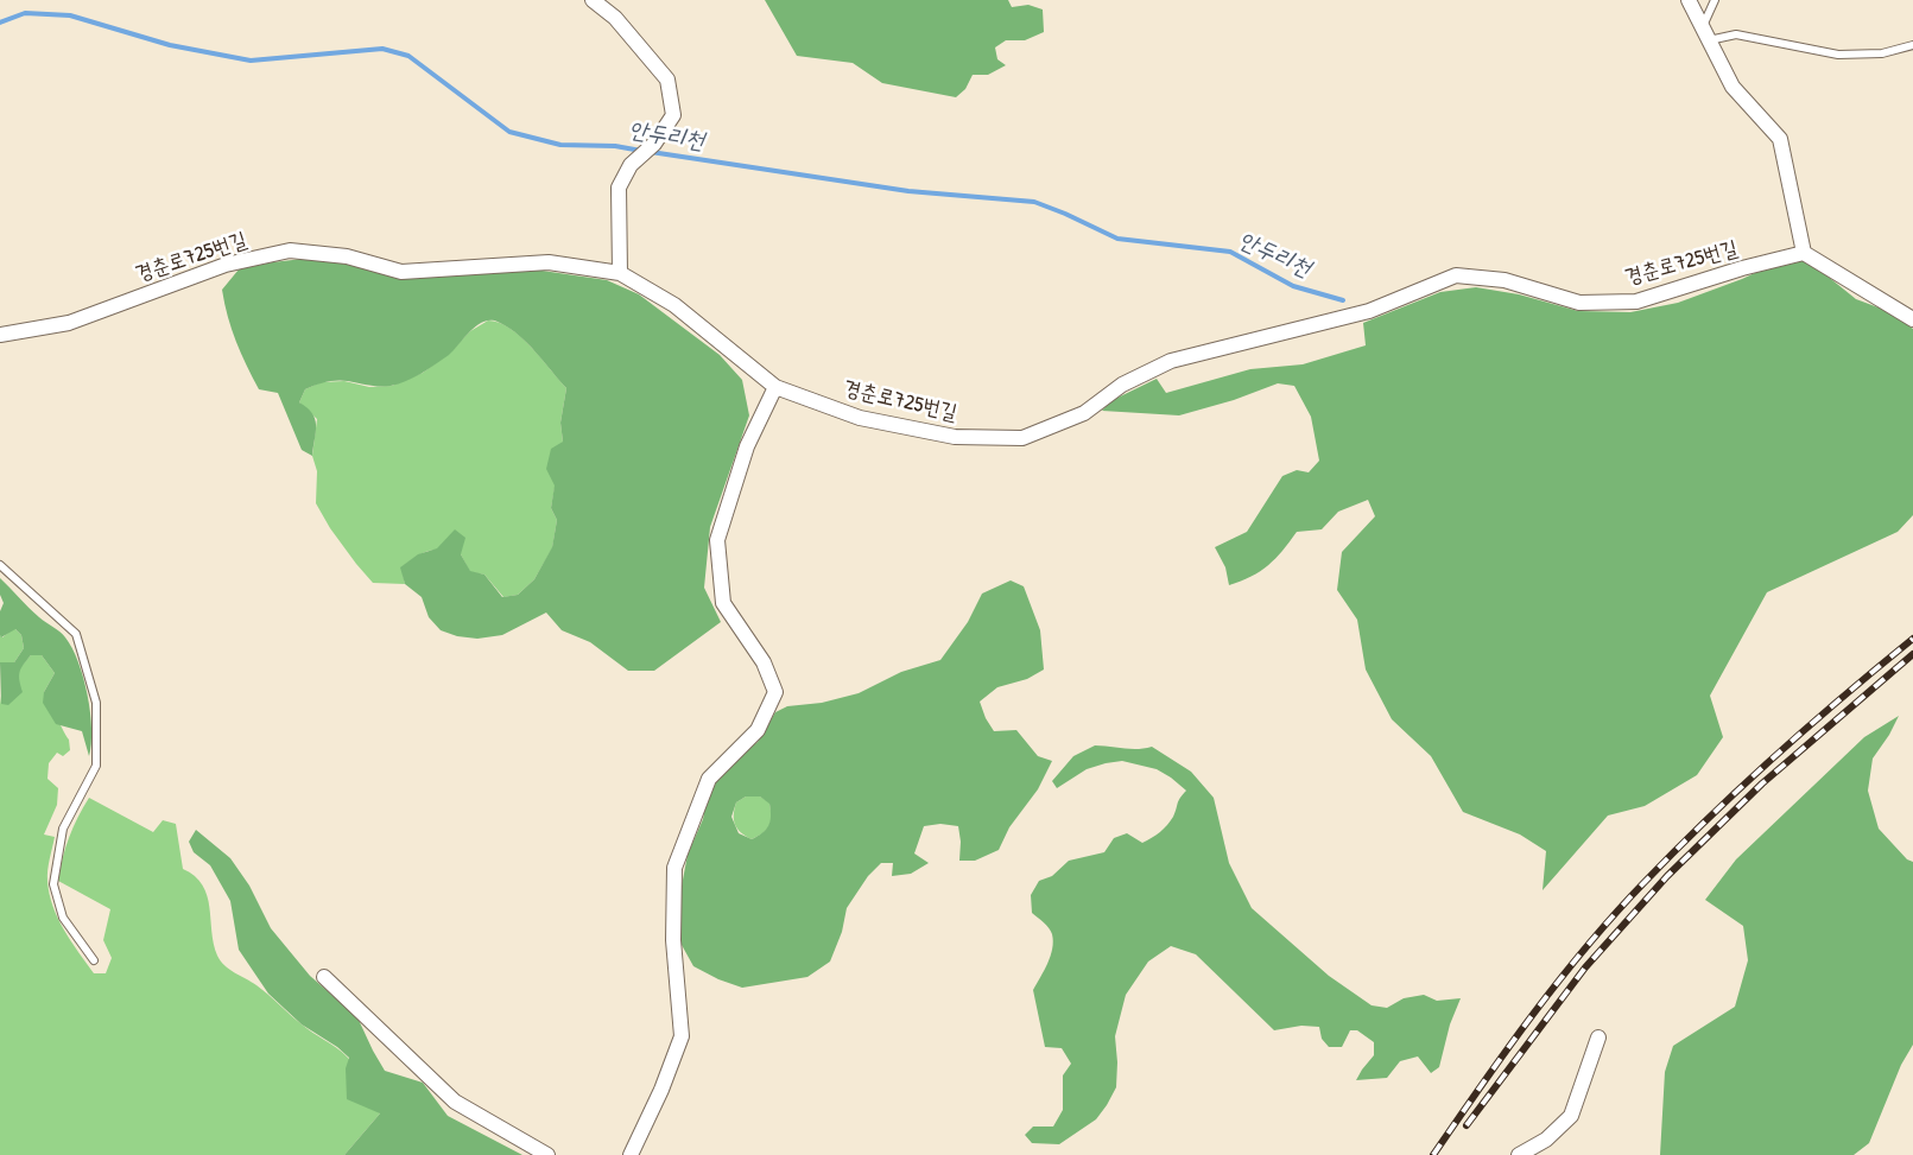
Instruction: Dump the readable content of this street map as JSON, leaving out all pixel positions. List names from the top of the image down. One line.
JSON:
{"streets":{"street":["경춘로725번길"]},"water":["안두리천"]}
